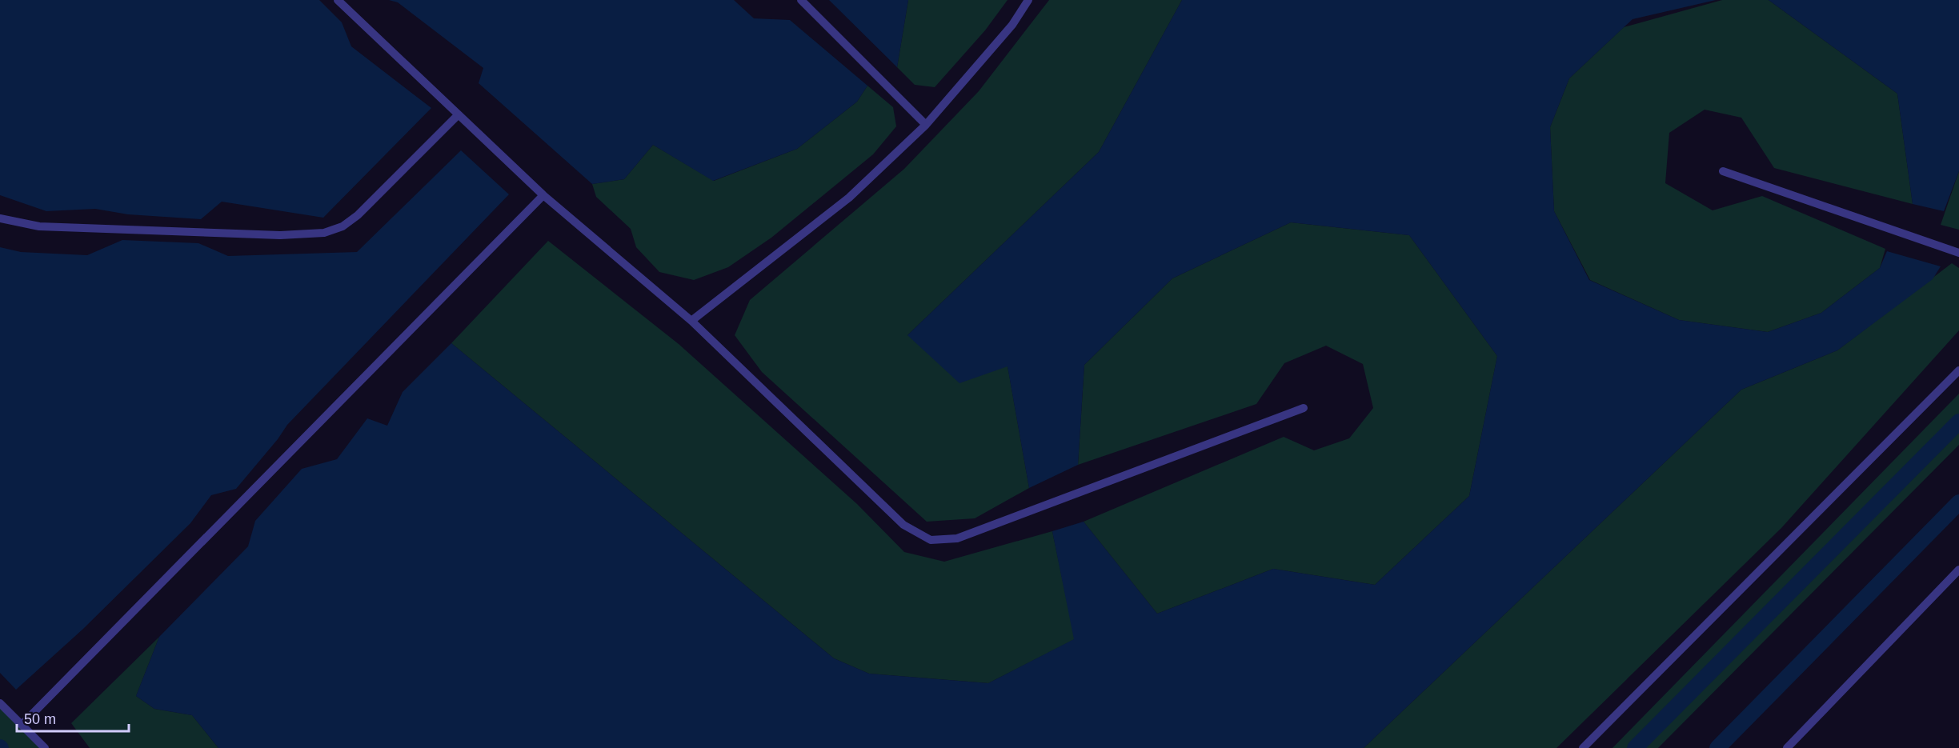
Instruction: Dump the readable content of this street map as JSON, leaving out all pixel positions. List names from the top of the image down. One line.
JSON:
{"scale_bar":"50 m"}
